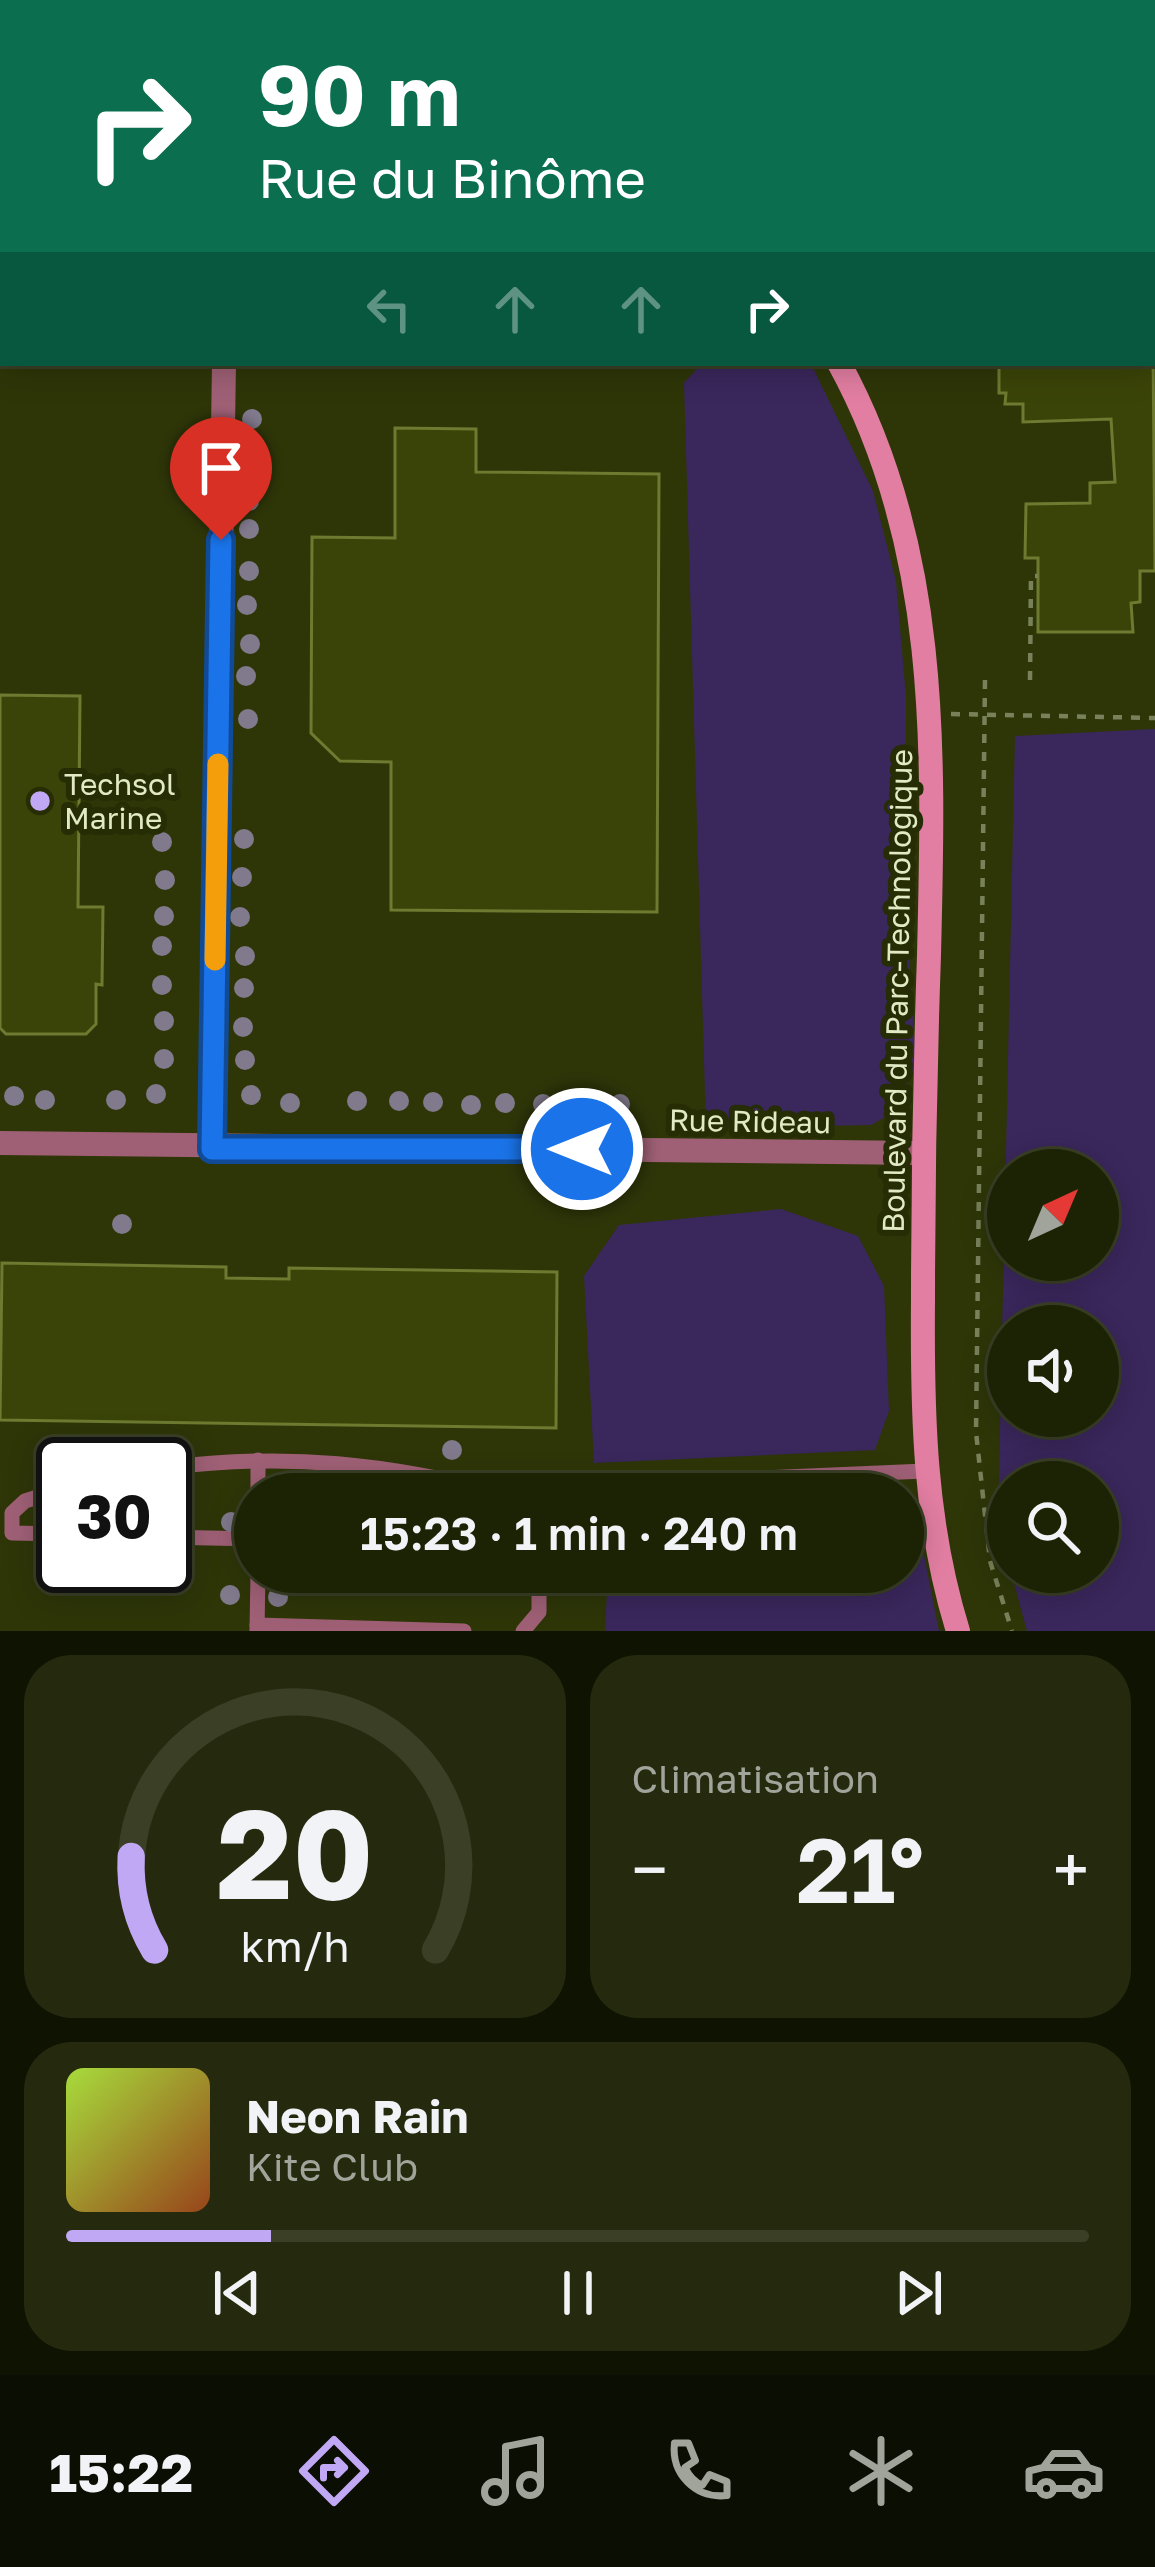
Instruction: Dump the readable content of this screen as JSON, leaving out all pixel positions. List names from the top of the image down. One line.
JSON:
{"streets":{"street":["Boulevard du Parc-Technologique","Rue Rideau"]},"crossings":[["Boulevard du Parc-Technologique","Rue Rideau"]],"places":["Techsol Marine"],"north":"top right","page":{"turn":["90 m","Rue du Binôme"],"limit":"30","trip":"15:23 · 1 min · 240 m","tile":"Climatisation","heat":["−","21°","+"],"song":["Neon Rain","Kite Club"],"tabs":"15:22","gauge":["20","km/h"]}}
